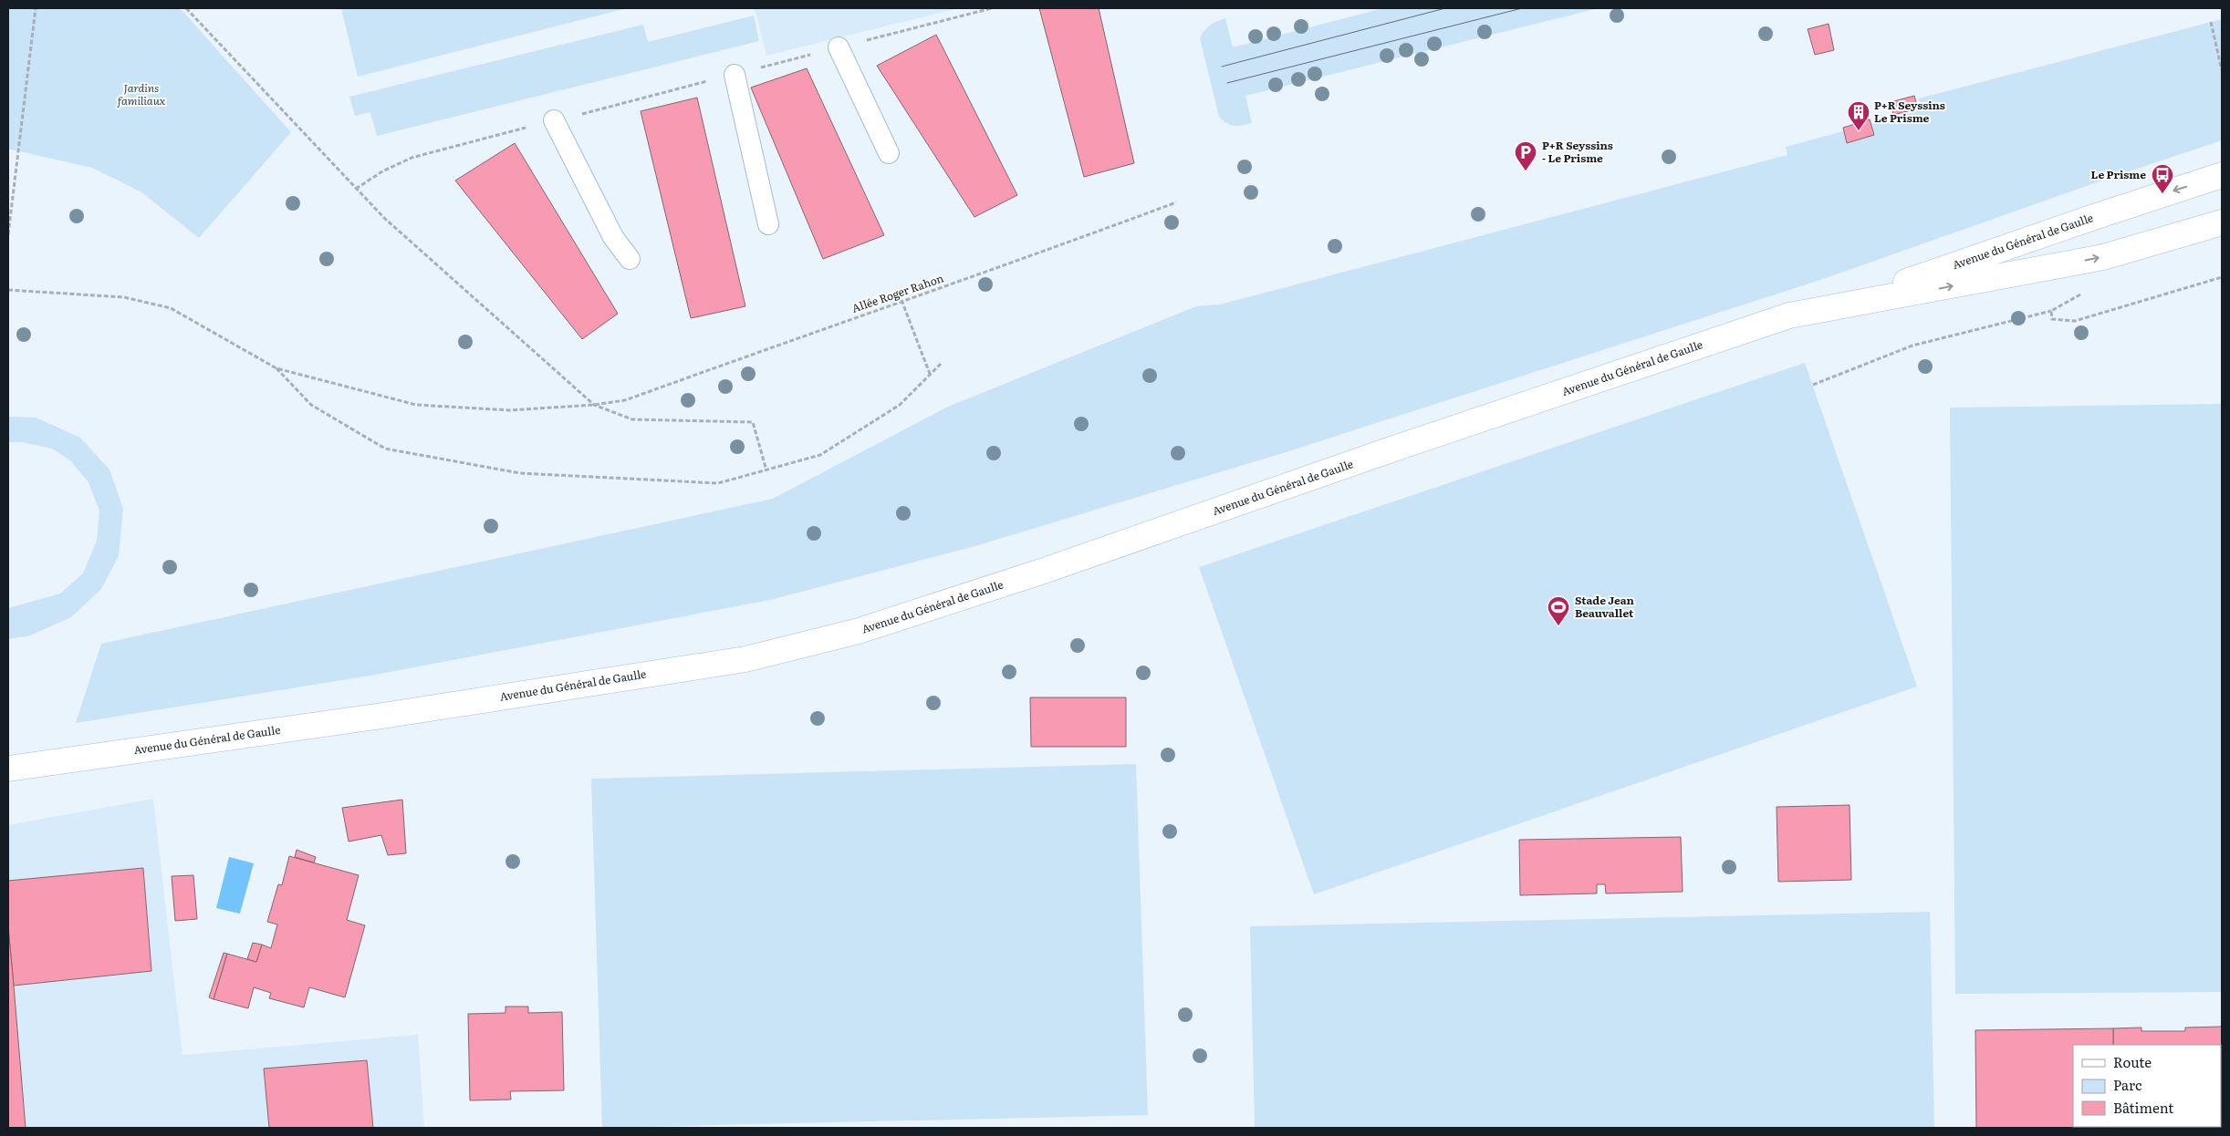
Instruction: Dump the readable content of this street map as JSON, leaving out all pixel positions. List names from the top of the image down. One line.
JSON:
{"streets":{"main road":["Avenue du Général de Gaulle"],"path":["Allée Roger Rahon"]},"parks":["Jardins familiaux"],"places":{"building":["P+R Seyssins Le Prisme"],"parking":["P+R Seyssins - Le Prisme"],"bus stop":["Le Prisme"],"sports":["Stade Jean Beauvallet"]},"legend":["Route","Parc","Bâtiment"]}
